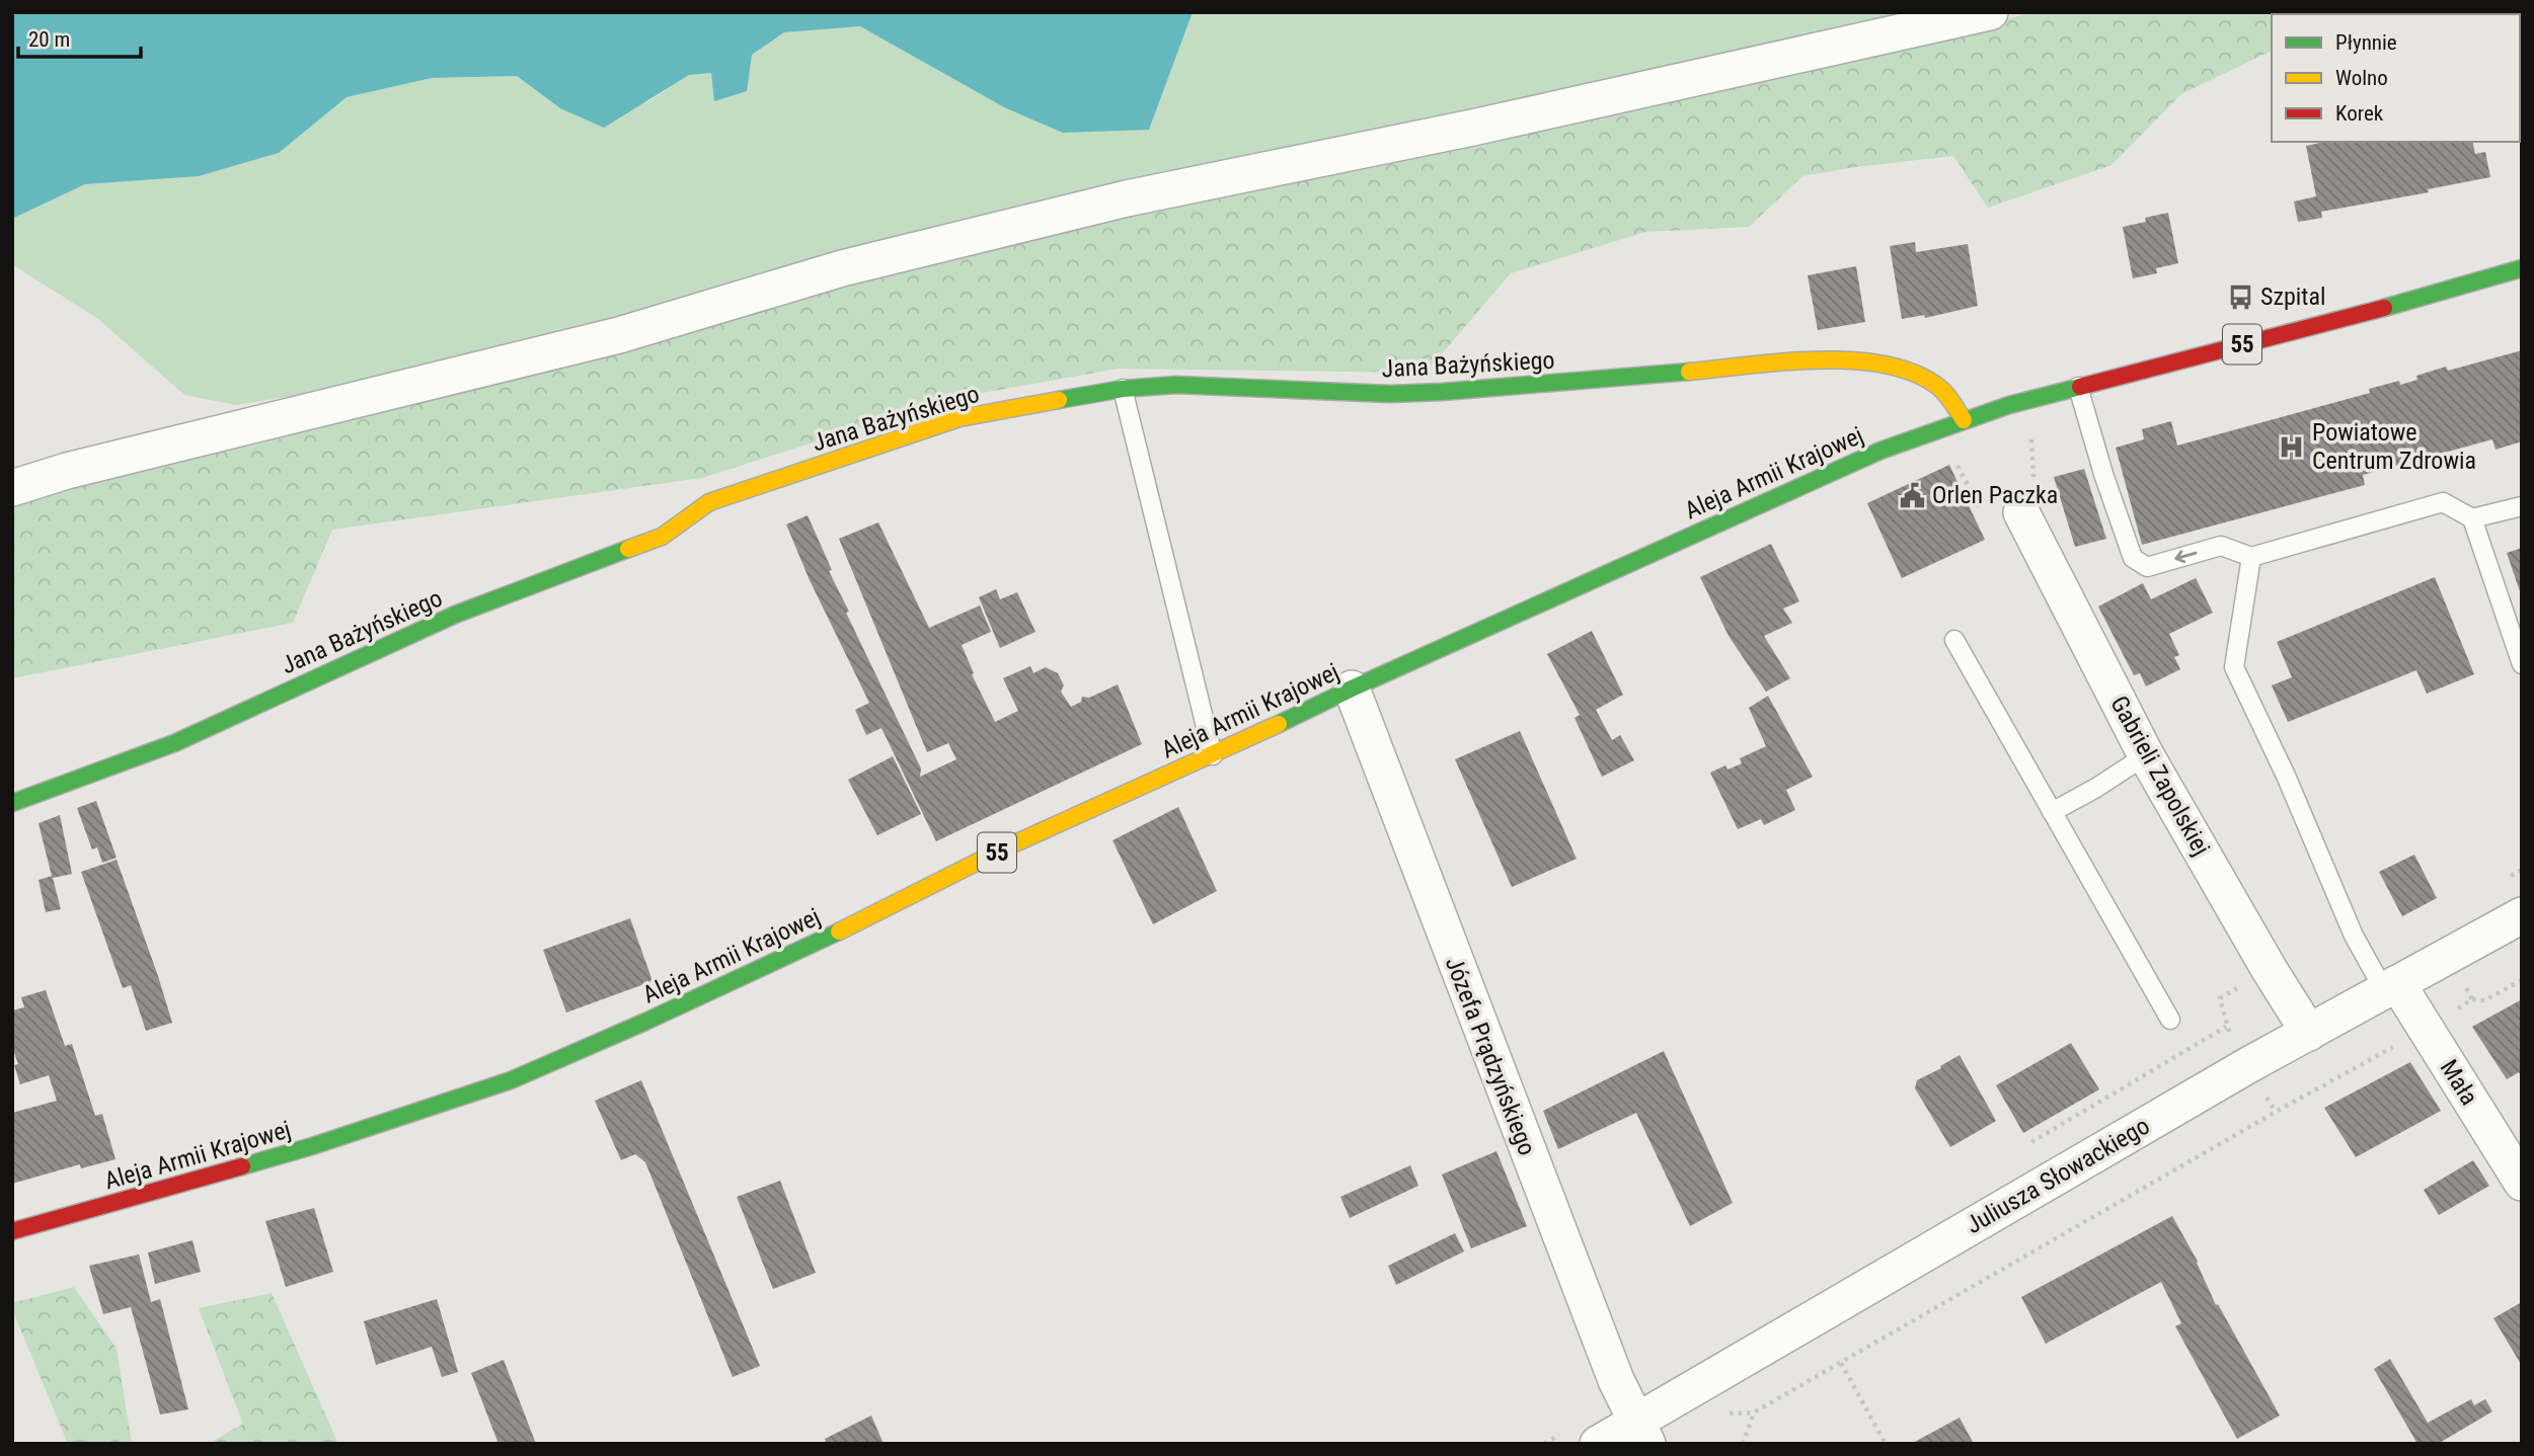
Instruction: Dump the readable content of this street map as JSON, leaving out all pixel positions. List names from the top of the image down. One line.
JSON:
{"streets":{"main road":["55","Jana Bażyńskiego","Aleja Armii Krajowej"],"street":["Gabrieli Zapolskiej","Józefa Prądzyńskiego","Mała","Juliusza Słowackiego"]},"crossings":[["Jana Bażyńskiego","Aleja Armii Krajowej"],["Aleja Armii Krajowej","Józefa Prądzyńskiego"],["Gabrieli Zapolskiej","Juliusza Słowackiego"],["Józefa Prądzyńskiego","Juliusza Słowackiego"],["Mała","Juliusza Słowackiego"]],"places":{"bus stop":["Szpital"],"hospital":["Powiatowe Centrum Zdrowia"],"public building":["Orlen Paczka"]},"legend":["Płynnie","Wolno","Korek"],"scale_bar":"20 m"}
